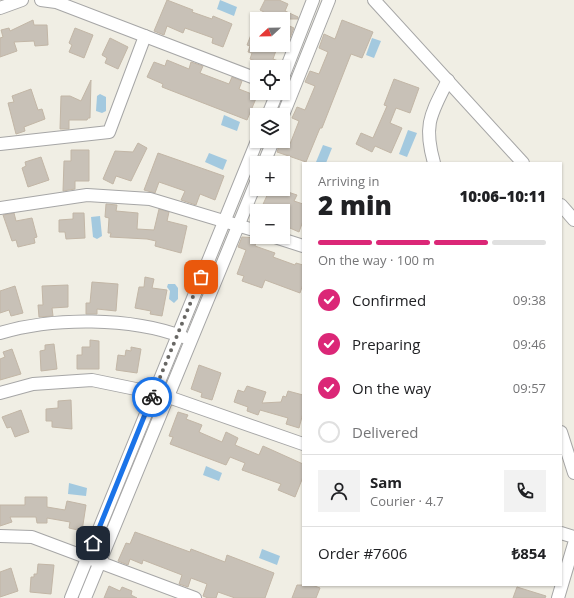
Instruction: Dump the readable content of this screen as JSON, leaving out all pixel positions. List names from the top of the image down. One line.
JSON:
{"north":"left","page":{"map_buttons":["+","−"],"heading":["2 min","Arriving in","10:06–10:11"],"panel":["Sam","Courier · 4.7","Order #7606","₺854"],"bar":"On the way · 100 m","list":[["Confirmed","09:38"],["Preparing","09:46"],["On the way","09:57"],"Delivered"]}}
